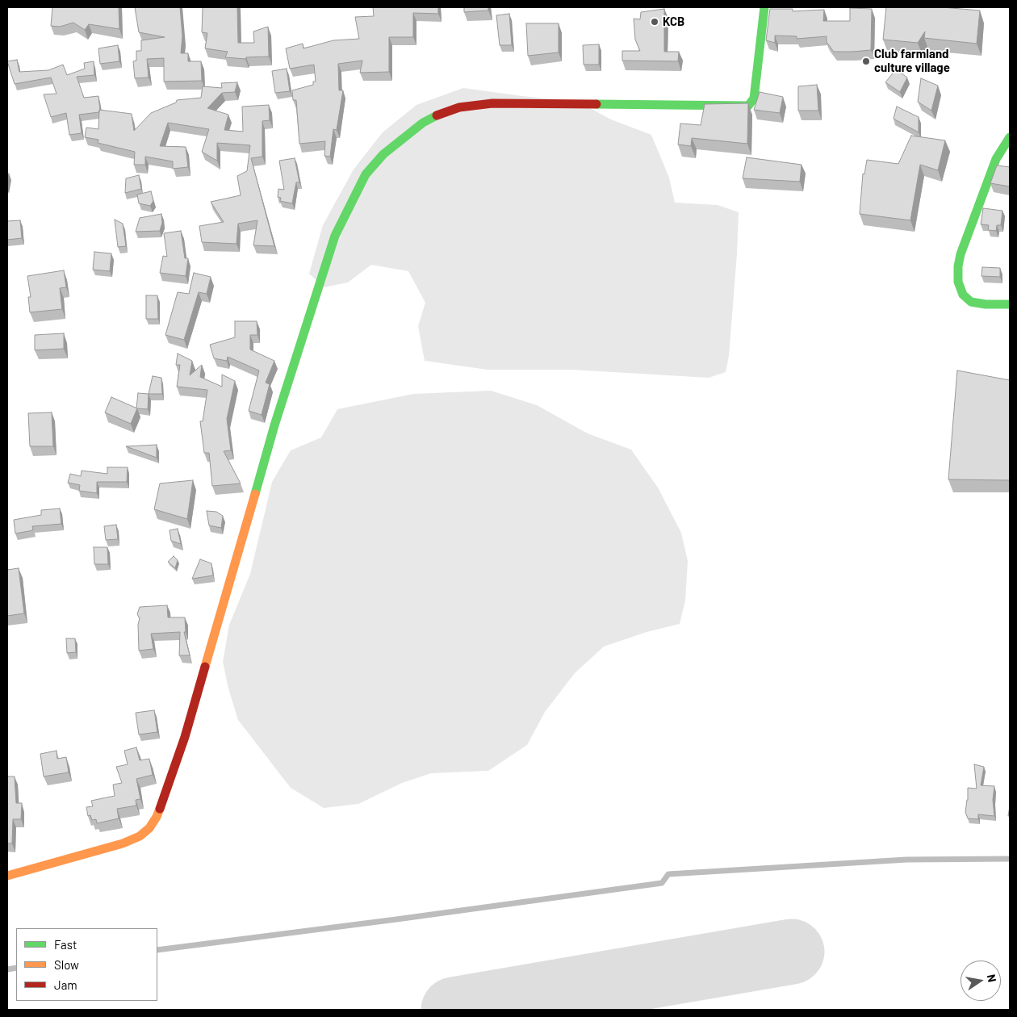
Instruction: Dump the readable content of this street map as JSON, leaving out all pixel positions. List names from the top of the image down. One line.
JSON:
{"places":["KCB","Club farmland culture village"],"legend":["Fast","Slow","Jam"],"north":"right"}
